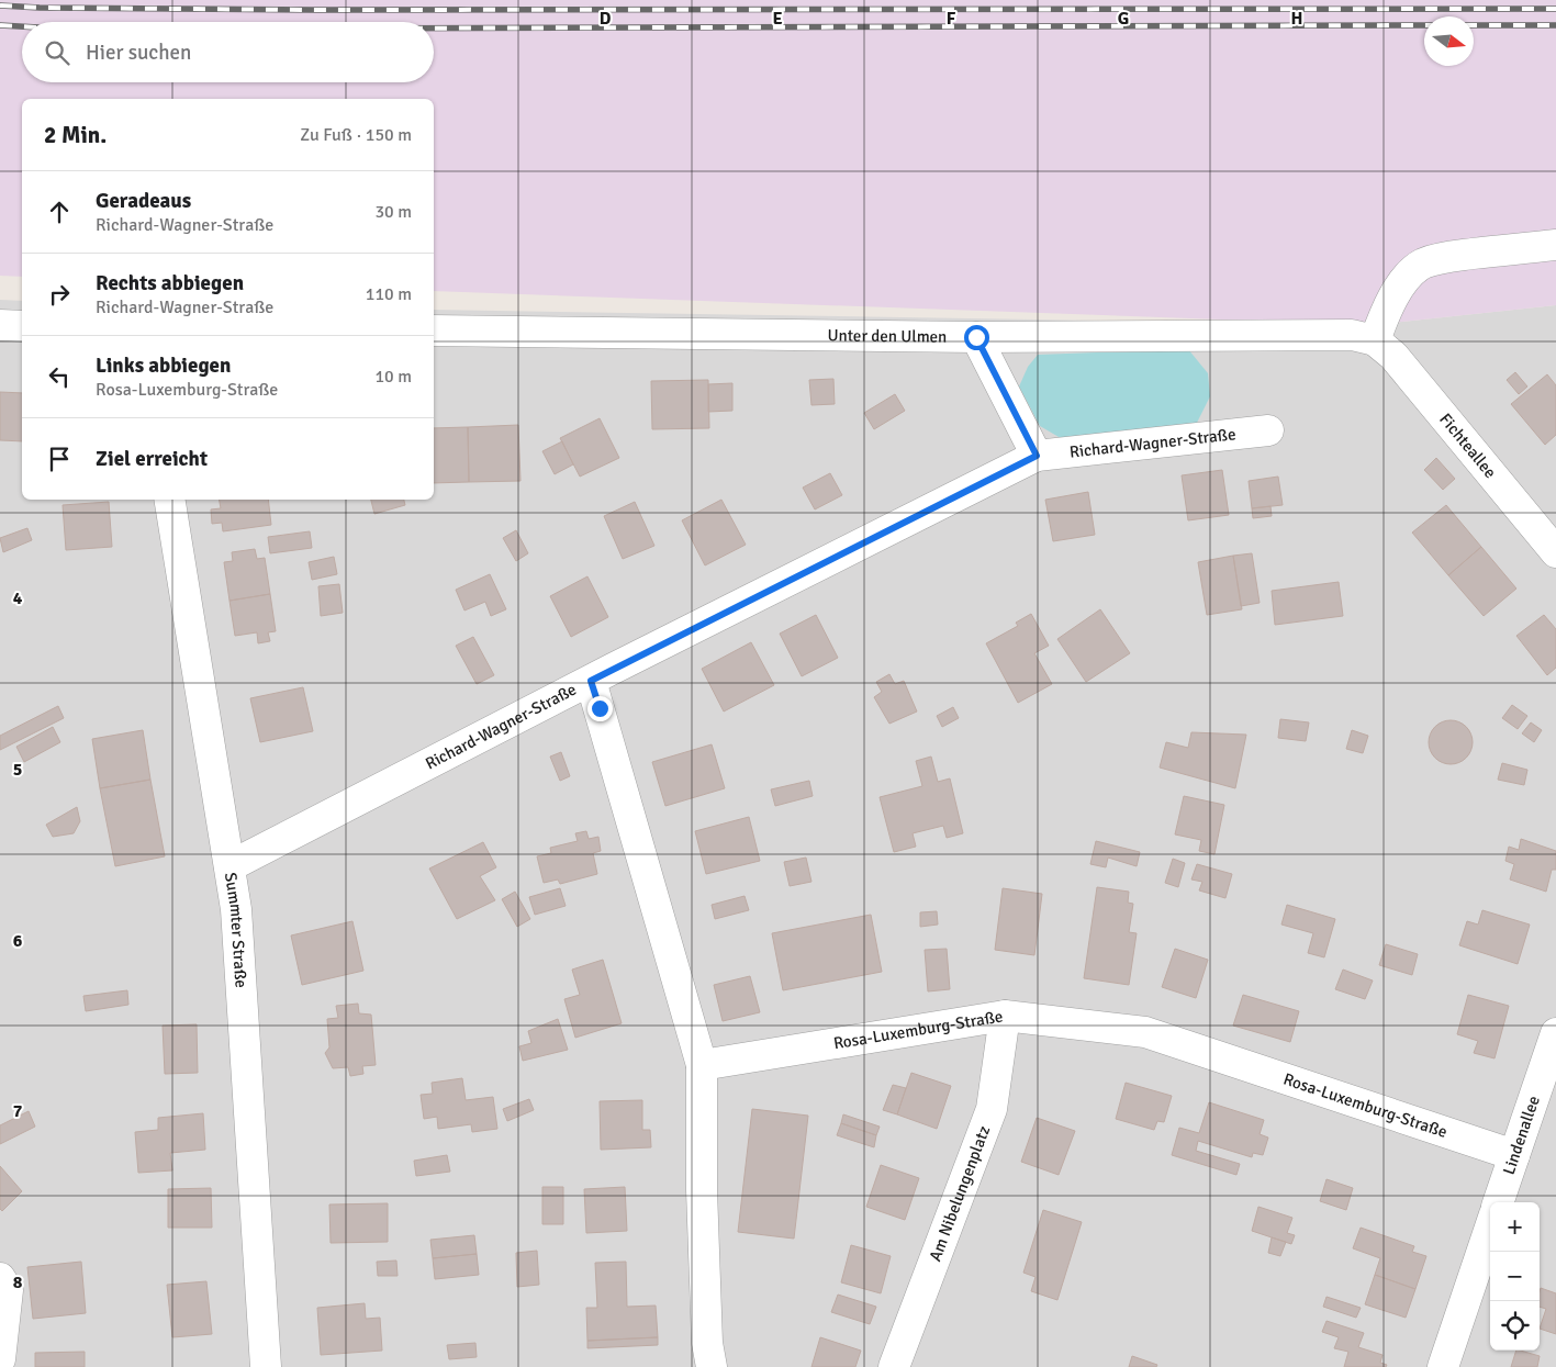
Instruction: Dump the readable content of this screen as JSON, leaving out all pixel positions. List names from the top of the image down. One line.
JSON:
{"streets":{"street":["Unter den Ulmen","Richard-Wagner-Straße","Fichteallee","Summter Straße","Rosa-Luxemburg-Straße","Lindenallee","Am Nibelungenplatz"]},"crossings":[["Unter den Ulmen","Fichteallee"],["Richard-Wagner-Straße","Summter Straße"],["Rosa-Luxemburg-Straße","Lindenallee"],["Rosa-Luxemburg-Straße","Am Nibelungenplatz"]],"north":"right","page":{"search":"Hier suchen","heading":["2 Min.","Zu Fuß · 150 m"],"list":[["Geradeaus","Richard-Wagner-Straße","30 m"],["Rechts abbiegen","Richard-Wagner-Straße","110 m"],["Links abbiegen","Rosa-Luxemburg-Straße","10 m"],"Ziel erreicht"],"map_buttons":["+","−"]},"grid":{"columns":["D","E","F","G","H"],"rows":["4","5","6","7","8"]}}
